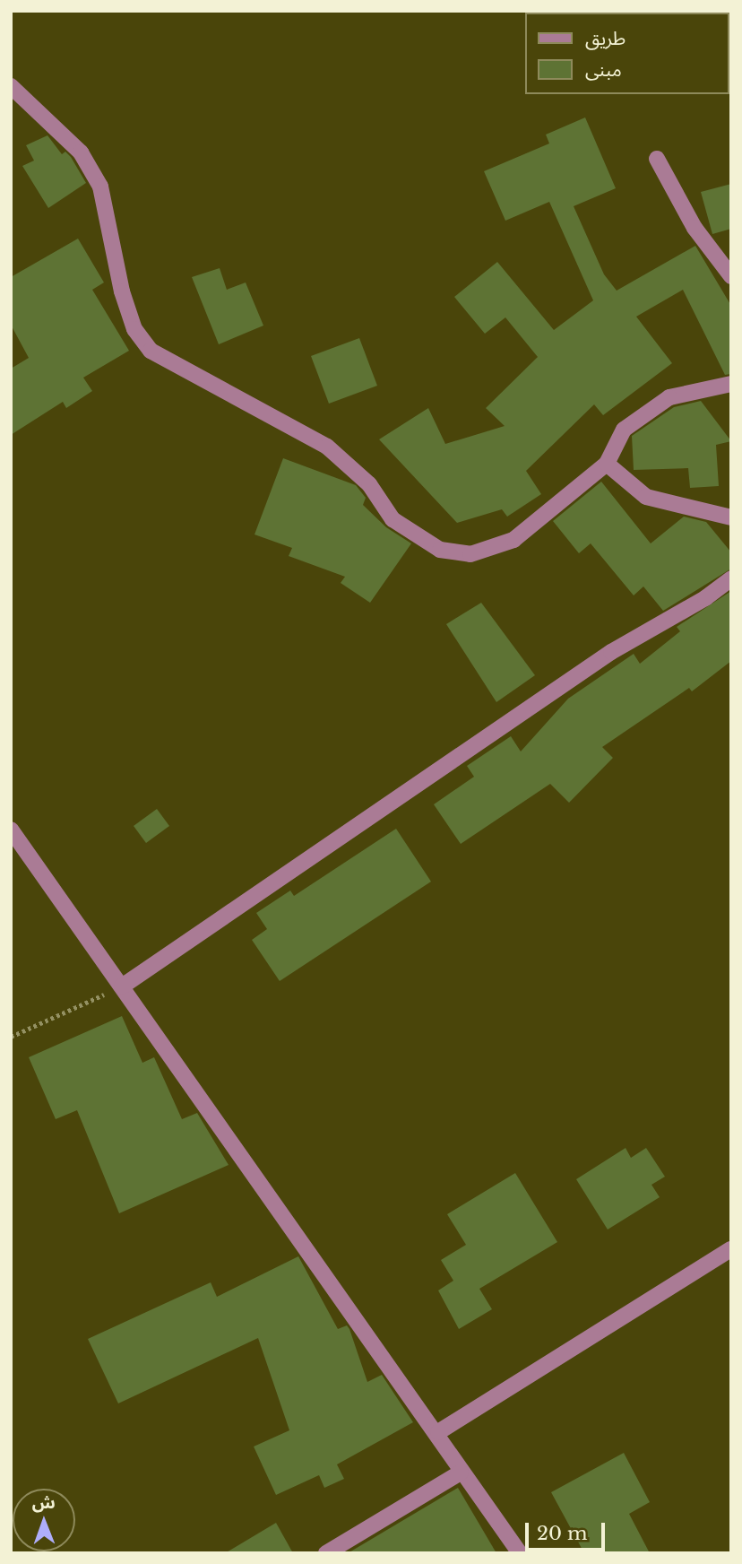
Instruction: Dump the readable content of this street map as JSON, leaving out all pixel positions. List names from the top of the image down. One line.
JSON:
{"legend":["طريق","مبنى"],"scale_bar":"20 m","north":"top"}
